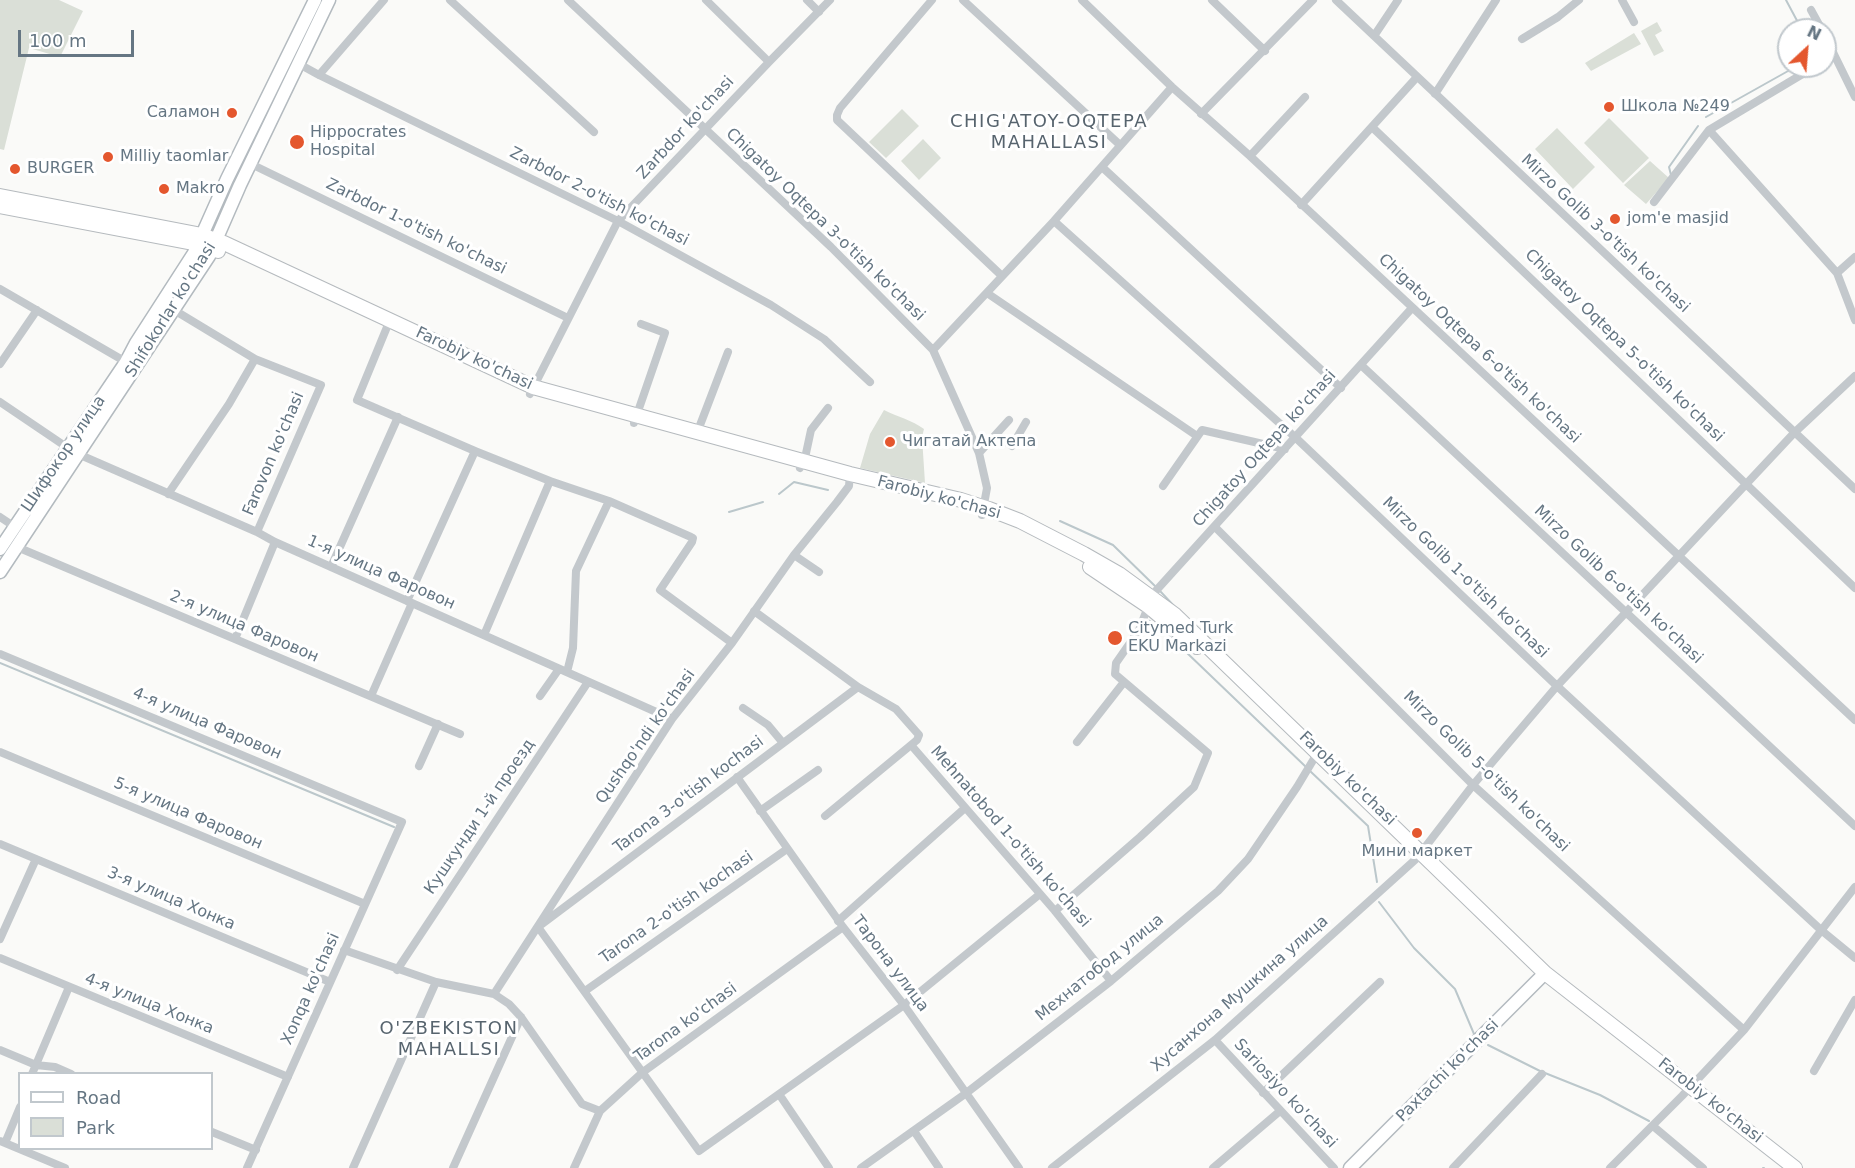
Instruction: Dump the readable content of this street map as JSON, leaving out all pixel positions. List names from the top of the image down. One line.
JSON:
{"streets":{"main road":["Shifokorlar ko'chasi","Farobiy ko'chasi","Шифокор улица","Paxtachi ko'chasi"],"street":["Zarbdor ko'chasi","Zarbdor 2-o'tish ko'chasi","Chigatoy Oqtepa 3-o'tish ko'chasi","Zarbdor 1-o'tish ko'chasi","Mirzo Golib 3-o'tish ko'chasi","Chigatoy Oqtepa 5-o'tish ko'chasi","Chigatoy Oqtepa 6-o'tish ko'chasi","Chigatoy Oqtepa ko'chasi","Farovon ko'chasi","1-я улица Фаровон","Mirzo Golib 1-o'tish ko'chasi","Mirzo Golib 6-o'tish ko'chasi","2-я улица Фаровон","4-я улица Фаровон","Qushqo'ndi ko'chasi","Mirzo Golib 5-o'tish ko'chasi","Tarona 3-o'tish kochasi","5-я улица Фаровон","Кушкунди 1-й проезд","Mehnatobod 1-o'tish ko'chasi","3-я улица Хонка","Tarona 2-o'tish kochasi","Тарона улица","Мехнатобод улица","Xonqa ko'chasi","Хусанхона Мушкина улица","4-я улица Хонка","Tarona ko'chasi","Sariosiyo ko'chasi"]},"crossings":[["Zarbdor ko'chasi","Zarbdor 2-o'tish ko'chasi"],["Zarbdor ko'chasi","Chigatoy Oqtepa 3-o'tish ko'chasi"],["Zarbdor ko'chasi","Zarbdor 1-o'tish ko'chasi"],["Zarbdor ko'chasi","Farobiy ko'chasi"],["Zarbdor 2-o'tish ko'chasi","Shifokorlar ko'chasi"],["Chigatoy Oqtepa 3-o'tish ko'chasi","Farobiy ko'chasi"],["Zarbdor 1-o'tish ko'chasi","Shifokorlar ko'chasi"],["Mirzo Golib 3-o'tish ko'chasi","Хусанхона Мушкина улица"],["Shifokorlar ko'chasi","Farobiy ko'chasi"],["Shifokorlar ko'chasi","Шифокор улица"],["Shifokorlar ko'chasi","Farovon ko'chasi"],["Shifokorlar ko'chasi","1-я улица Фаровон"],["Shifokorlar ko'chasi","2-я улица Фаровон"],["Chigatoy Oqtepa 5-o'tish ko'chasi","Хусанхона Мушкина улица"],["Chigatoy Oqtepa 6-o'tish ko'chasi","Chigatoy Oqtepa ko'chasi"],["Chigatoy Oqtepa 6-o'tish ko'chasi","Хусанхона Мушкина улица"],["Farobiy ko'chasi","Chigatoy Oqtepa ko'chasi"],["Farobiy ko'chasi","Шифокор улица"],["Farobiy ko'chasi","Qushqo'ndi ko'chasi"],["Farobiy ko'chasi","Мехнатобод улица"],["Farobiy ko'chasi","Хусанхона Мушкина улица"],["Farobiy ko'chasi","Paxtachi ko'chasi"],["Chigatoy Oqtepa ko'chasi","Mirzo Golib 1-o'tish ko'chasi"],["Chigatoy Oqtepa ko'chasi","Mirzo Golib 6-o'tish ko'chasi"],["Chigatoy Oqtepa ko'chasi","Mirzo Golib 5-o'tish ko'chasi"],["Шифокор улица","1-я улица Фаровон"],["Farovon ko'chasi","1-я улица Фаровон"],["1-я улица Фаровон","Qushqo'ndi ko'chasi"],["1-я улица Фаровон","Кушкунди 1-й проезд"],["Mirzo Golib 1-o'tish ko'chasi","Хусанхона Мушкина улица"],["Mirzo Golib 6-o'tish ko'chasi","Хусанхона Мушкина улица"],["4-я улица Фаровон","Xonqa ko'chasi"],["Qushqo'ndi ko'chasi","Tarona 3-o'tish kochasi"],["Qushqo'ndi ko'chasi","Mehnatobod 1-o'tish ko'chasi"],["Mirzo Golib 5-o'tish ko'chasi","Хусанхона Мушкина улица"],["Tarona 3-o'tish kochasi","Mehnatobod 1-o'tish ko'chasi"],["Tarona 3-o'tish kochasi","Тарона улица"],["5-я улица Фаровон","Xonqa ko'chasi"],["Mehnatobod 1-o'tish ko'chasi","Мехнатобод улица"],["Mehnatobod 1-o'tish ko'chasi","Tarona ko'chasi"],["3-я улица Хонка","Xonqa ko'chasi"],["Tarona 2-o'tish kochasi","Тарона улица"],["Тарона улица","Мехнатобод улица"],["Тарона улица","Tarona ko'chasi"],["Xonqa ko'chasi","4-я улица Хонка"],["Хусанхона Мушкина улица","Sariosiyo ko'chasi"]],"districts":["CHIG'ATOY-OQTEPA MAHALLASI","O'ZBEKISTON MAHALLSI"],"places":["Школа №249","Саламон","Hippocrates Hospital","Milliy taomlar","BURGER","Makro","jom'e masjid","Чигатай Актепа","Citymed Turk EKU Markazi","Мини маркет"],"legend":["Road","Park"],"scale_bar":"100 m","north":"top right"}
